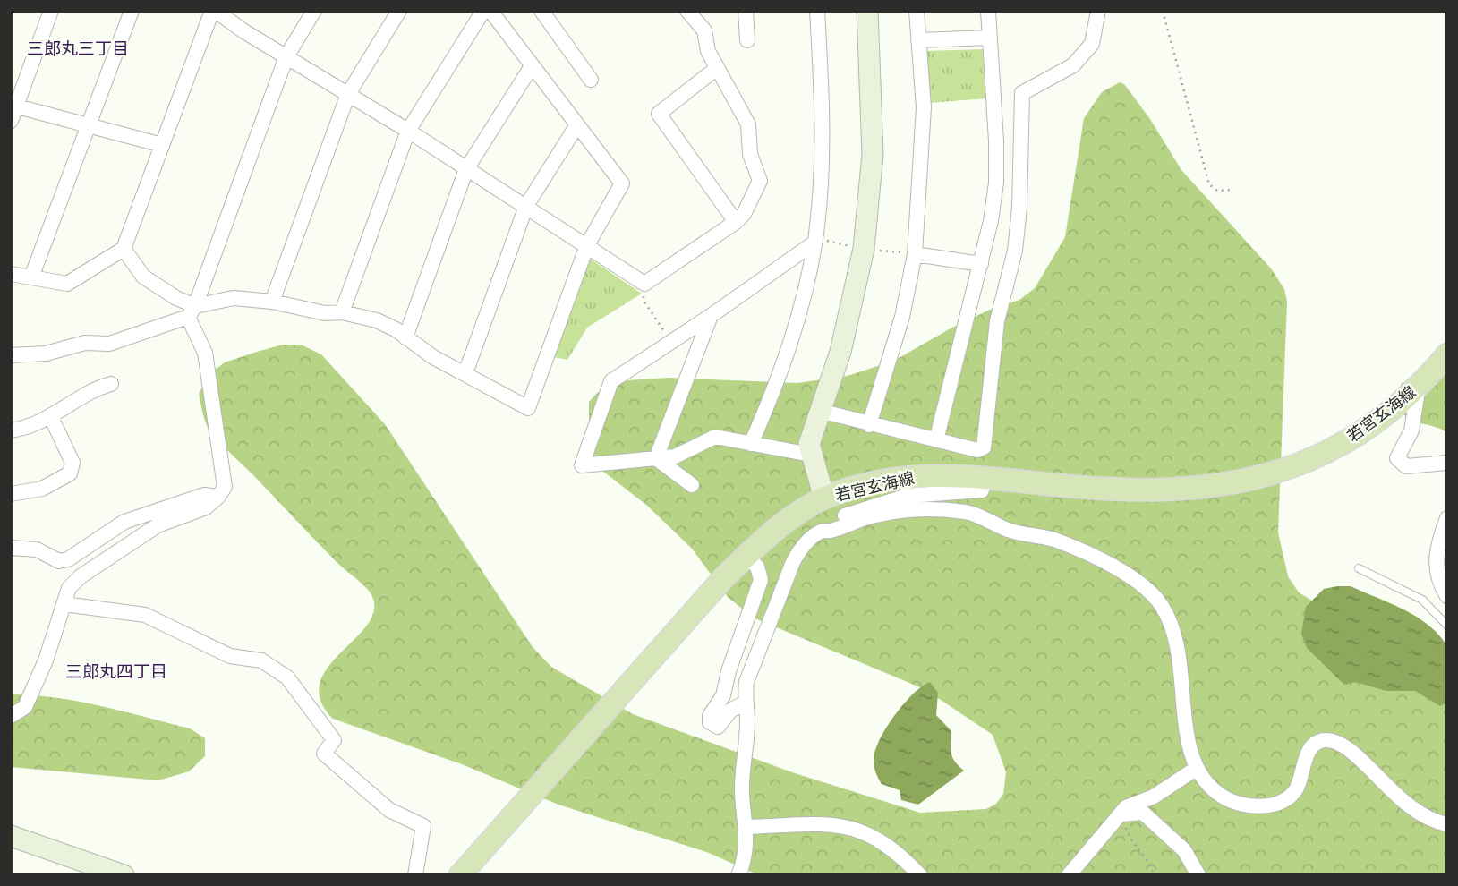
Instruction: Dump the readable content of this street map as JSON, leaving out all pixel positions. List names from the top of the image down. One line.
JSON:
{"streets":{"main road":["若宮玄海線"]},"districts":["三郎丸三丁目","三郎丸四丁目"]}
